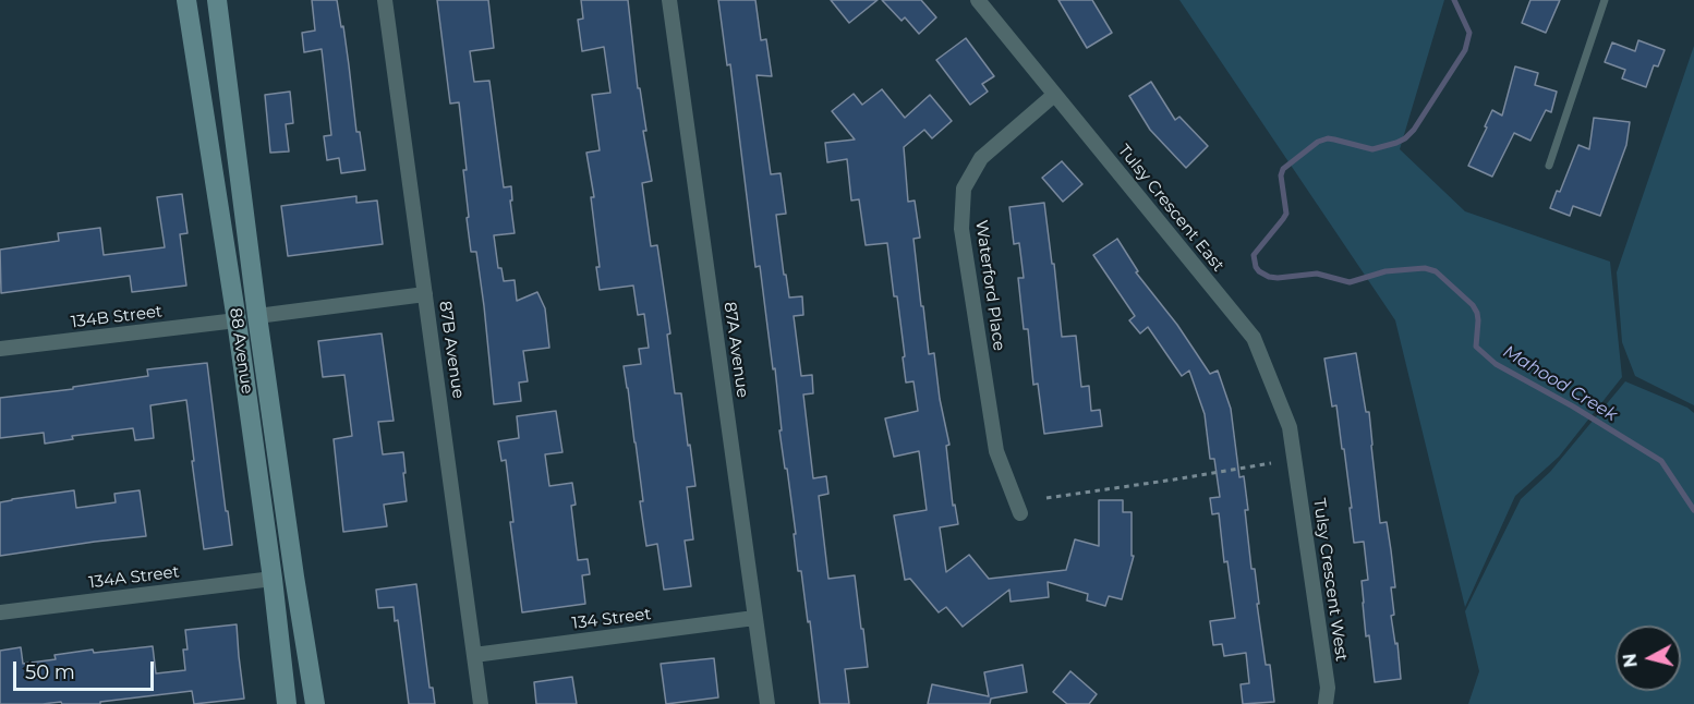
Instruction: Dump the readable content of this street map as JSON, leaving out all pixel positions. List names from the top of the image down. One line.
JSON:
{"streets":{"main road":["88 Avenue"],"street":["Tulsy Crescent East","Waterford Place","134B Street","87B Avenue","87A Avenue","134A Street","Tulsy Crescent West","134 Street"]},"crossings":[["Tulsy Crescent East","Waterford Place"],["Tulsy Crescent East","Tulsy Crescent West"],["134B Street","88 Avenue"],["87B Avenue","134 Street"],["87A Avenue","134 Street"],["88 Avenue","134A Street"]],"water":["Mahood Creek"],"scale_bar":"50 m","north":"left"}
